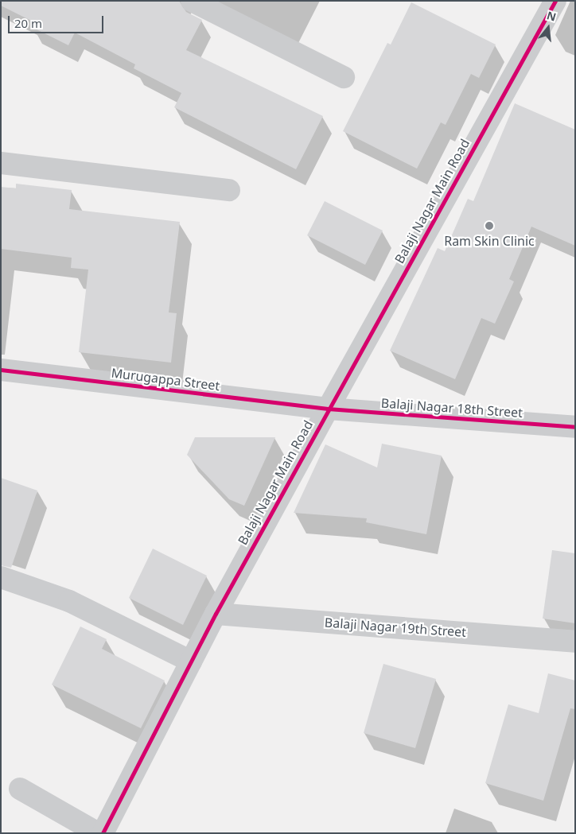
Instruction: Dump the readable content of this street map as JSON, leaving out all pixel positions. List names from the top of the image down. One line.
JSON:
{"streets":{"street":["Balaji Nagar Main Road","Murugappa Street","Balaji Nagar 18th Street","Balaji Nagar 19th Street"]},"crossings":[["Balaji Nagar Main Road","Murugappa Street"],["Balaji Nagar Main Road","Balaji Nagar 18th Street"],["Balaji Nagar Main Road","Balaji Nagar 19th Street"],["Murugappa Street","Balaji Nagar 18th Street"]],"places":["Ram Skin Clinic"],"scale_bar":"20 m","north":"top"}
